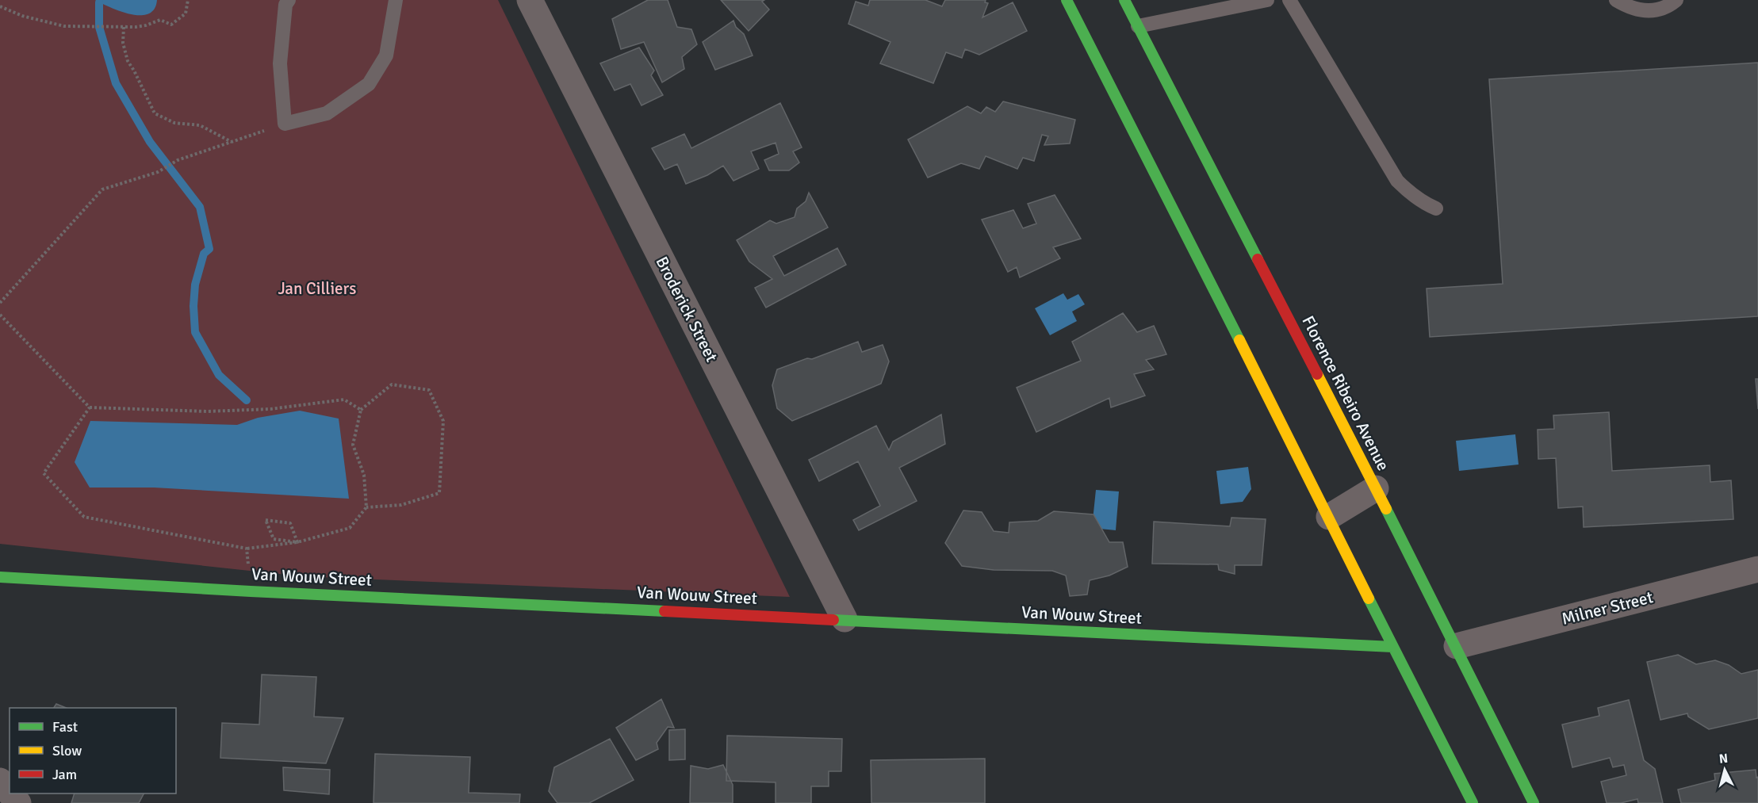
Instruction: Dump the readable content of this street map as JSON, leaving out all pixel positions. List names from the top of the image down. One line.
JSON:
{"streets":{"street":["Broderick Street","Florence Ribeiro Avenue","Van Wouw Street","Milner Street"]},"crossings":[["Broderick Street","Van Wouw Street"],["Florence Ribeiro Avenue","Milner Street"]],"parks":["Jan Cilliers"],"legend":["Fast","Slow","Jam"],"north":"top"}
